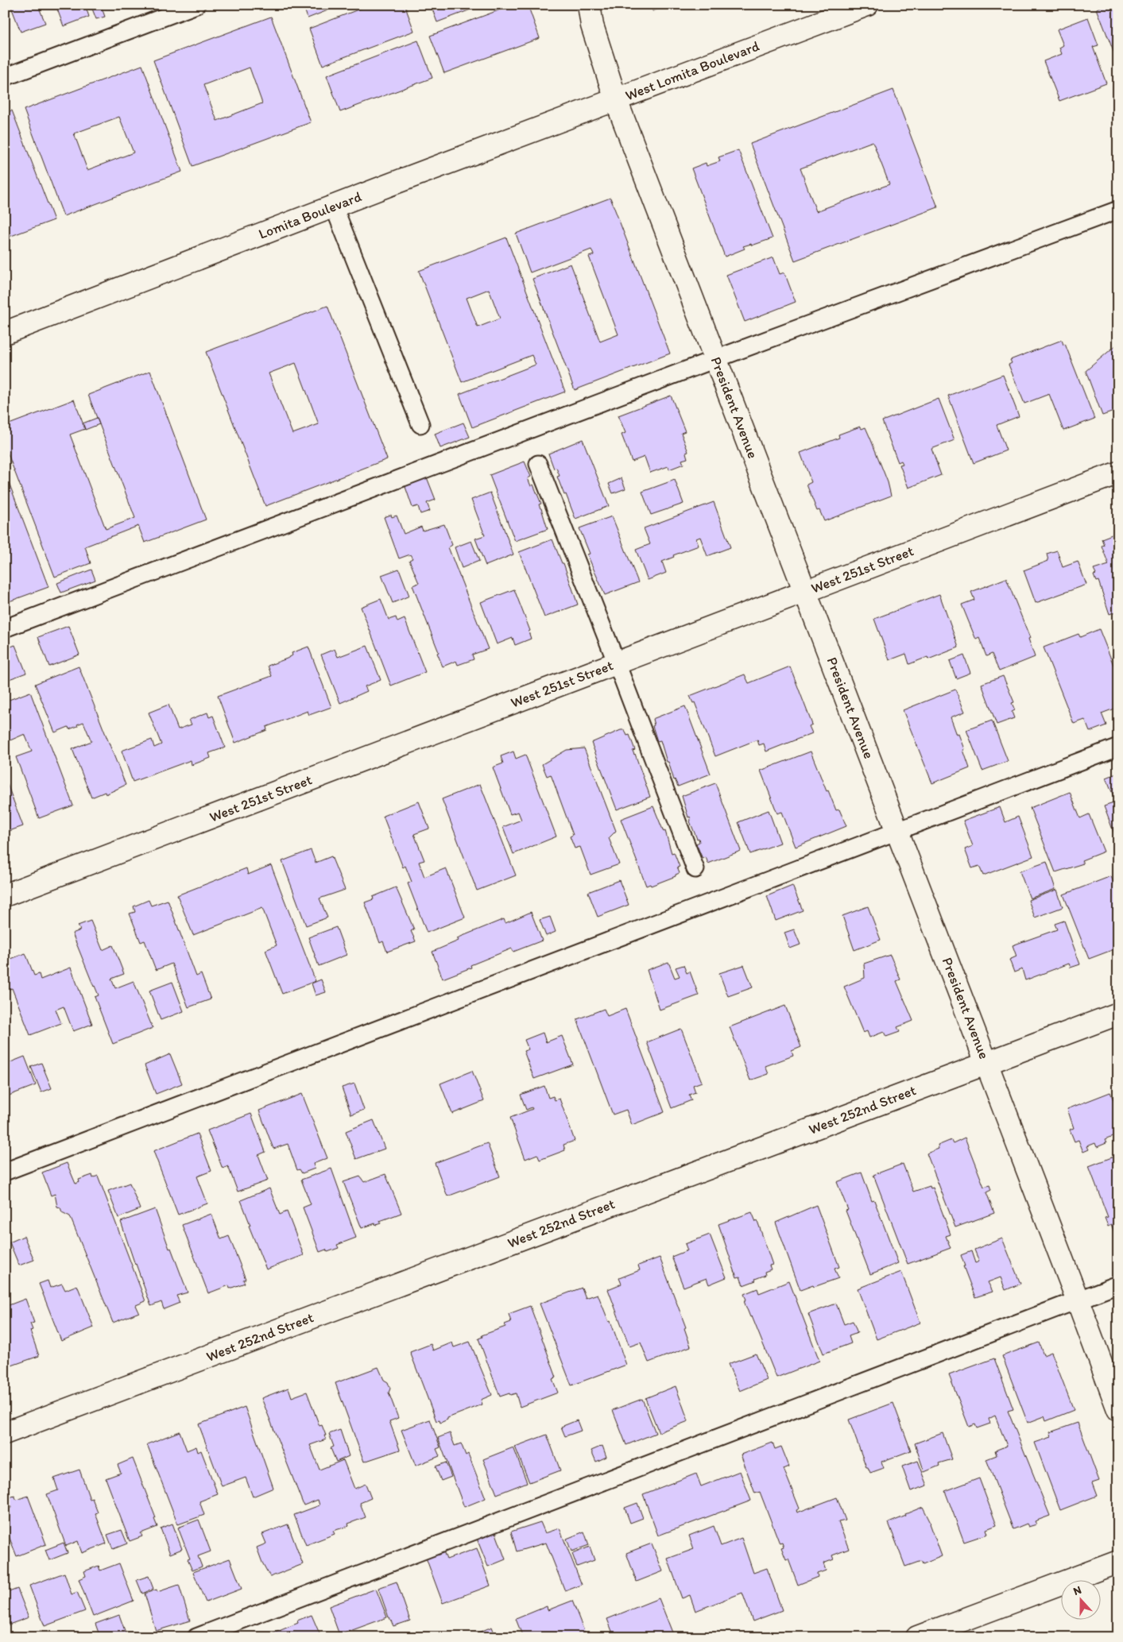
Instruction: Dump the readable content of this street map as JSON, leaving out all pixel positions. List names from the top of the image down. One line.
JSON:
{"streets":{"street":["West Lomita Boulevard","Lomita Boulevard","President Avenue","West 251st Street","West 252nd Street"]},"crossings":[["West Lomita Boulevard","Lomita Boulevard"],["West Lomita Boulevard","President Avenue"],["Lomita Boulevard","President Avenue"],["President Avenue","West 251st Street"],["President Avenue","West 252nd Street"]],"north":"top"}
